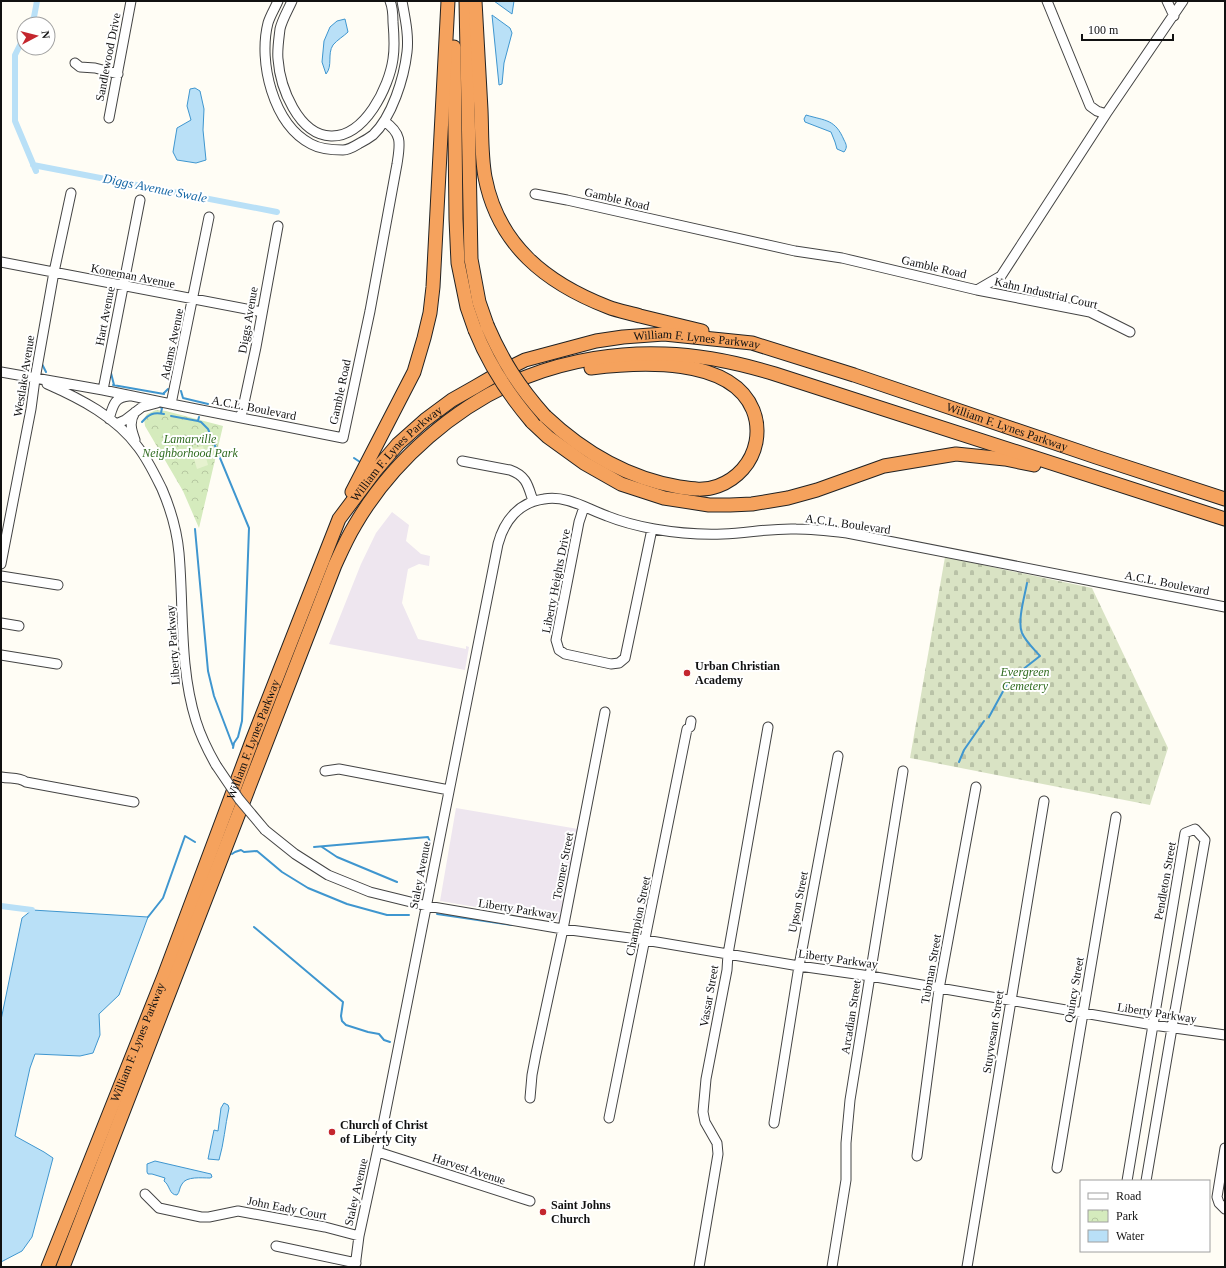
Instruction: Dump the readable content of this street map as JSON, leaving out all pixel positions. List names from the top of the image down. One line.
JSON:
{"streets":{"highway":["William F. Lynes Parkway"],"street":["Sandlewood Drive","Gamble Road","Koneman Avenue","Kahn Industrial Court","Hart Avenue","Diggs Avenue","Adams Avenue","Westlake Avenue","A.C.L. Boulevard","Liberty Heights Drive","Liberty Parkway","Toomer Street","Staley Avenue","Pendleton Street","Upson Street","Champion Street","Tubman Street","Quincy Street","Vassar Street","Arcadian Street","Stuyvesant Street","Harvest Avenue","John Eady Court"]},"crossings":[["Gamble Road","Kahn Industrial Court"],["Gamble Road","A.C.L. Boulevard"],["Koneman Avenue","Hart Avenue"],["Koneman Avenue","Diggs Avenue"],["Koneman Avenue","Adams Avenue"],["Koneman Avenue","Westlake Avenue"],["Hart Avenue","A.C.L. Boulevard"],["Diggs Avenue","A.C.L. Boulevard"],["Adams Avenue","A.C.L. Boulevard"],["Westlake Avenue","A.C.L. Boulevard"],["A.C.L. Boulevard","Liberty Heights Drive"],["A.C.L. Boulevard","Liberty Parkway"],["A.C.L. Boulevard","Staley Avenue"],["Liberty Parkway","Toomer Street"],["Liberty Parkway","Staley Avenue"],["Liberty Parkway","Pendleton Street"],["Liberty Parkway","Upson Street"],["Liberty Parkway","Champion Street"],["Liberty Parkway","Tubman Street"],["Liberty Parkway","Quincy Street"],["Liberty Parkway","Vassar Street"],["Liberty Parkway","Arcadian Street"],["Liberty Parkway","Stuyvesant Street"],["Staley Avenue","Harvest Avenue"],["Staley Avenue","John Eady Court"]],"water":["Diggs Avenue Swale"],"parks":["Lamarville Neighborhood Park","Evergreen Cemetery"],"places":["Urban Christian Academy","Church of Christ of Liberty City","Saint Johns Church"],"legend":["Road","Park","Water"],"scale_bar":"100 m","north":"right"}
